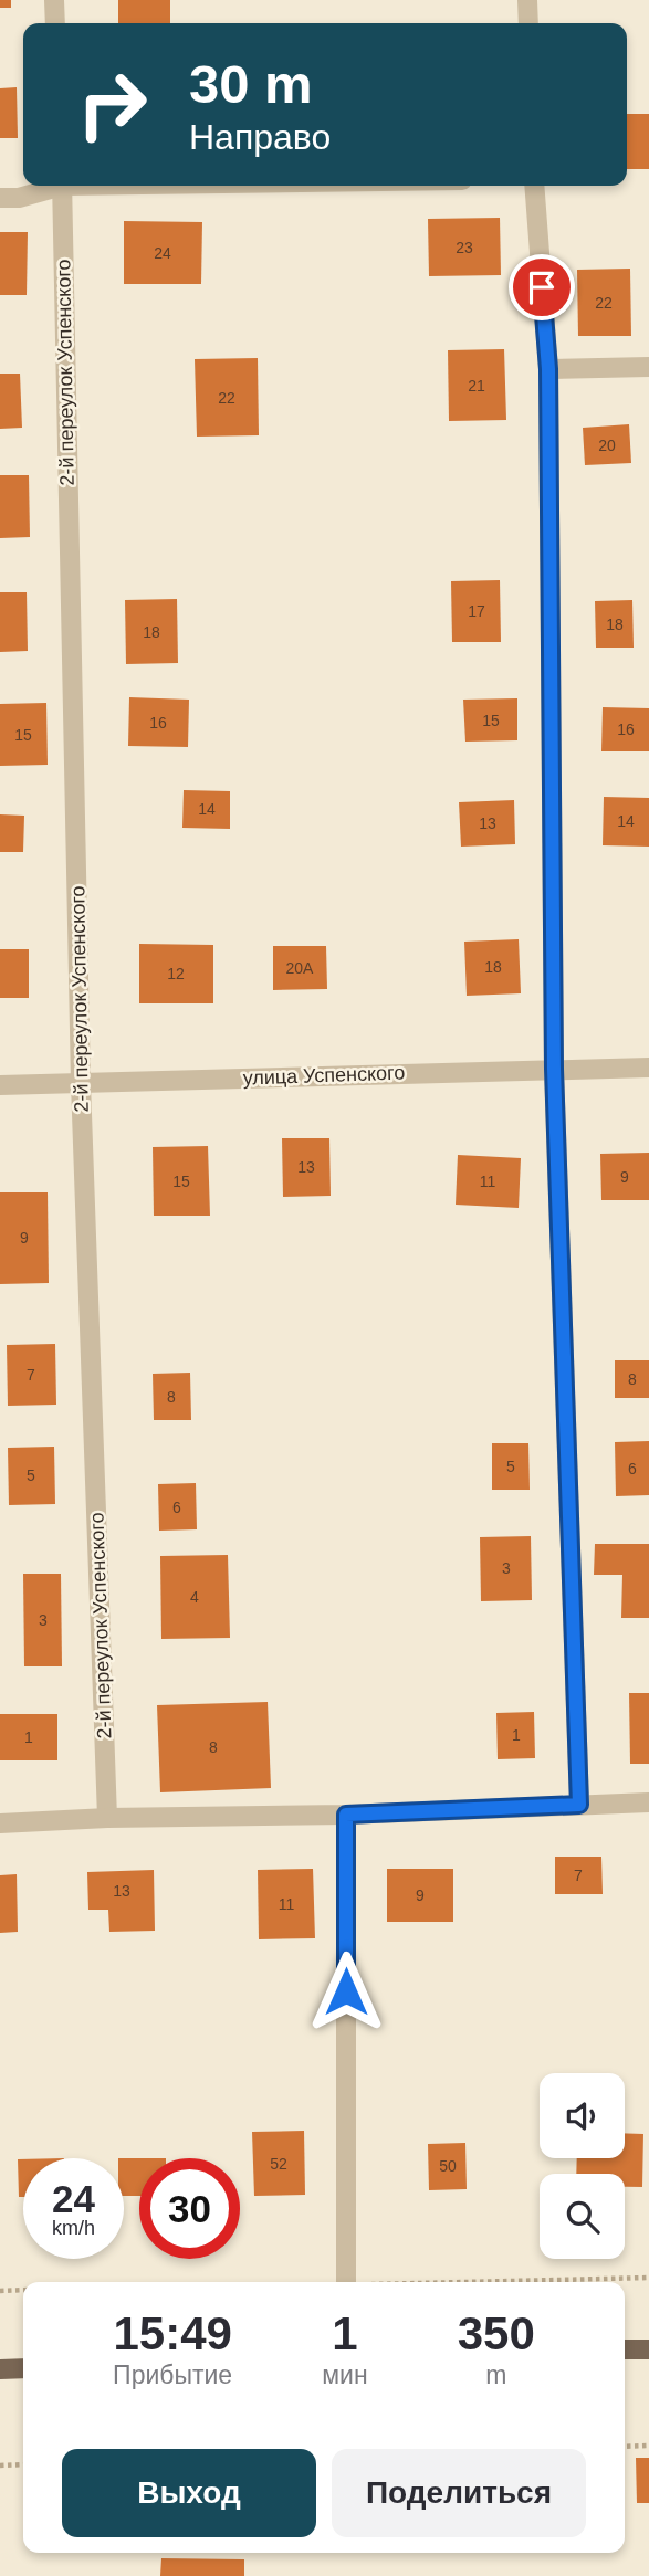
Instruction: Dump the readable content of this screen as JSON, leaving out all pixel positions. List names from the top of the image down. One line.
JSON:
{"streets":{"street":["2-й переулок Успенского","улица Успенского"]},"crossings":[["2-й переулок Успенского","улица Успенского"]],"house_numbers":["23","24","22","21","22","20","17","18","18","15","16","16","15","14","14","13","18","20А","12","13","9","15","11","9","7","8","8","5","6","5","6","3","4","3","1","1","8","7","13","9","11","52","50"],"page":{"turn":["30 m","Направо"],"speed":"24 km/h","limit":"30","eta":["15:49","Прибытие","1","мин","350","m"],"buttons":["Выход","Поделиться"]}}
